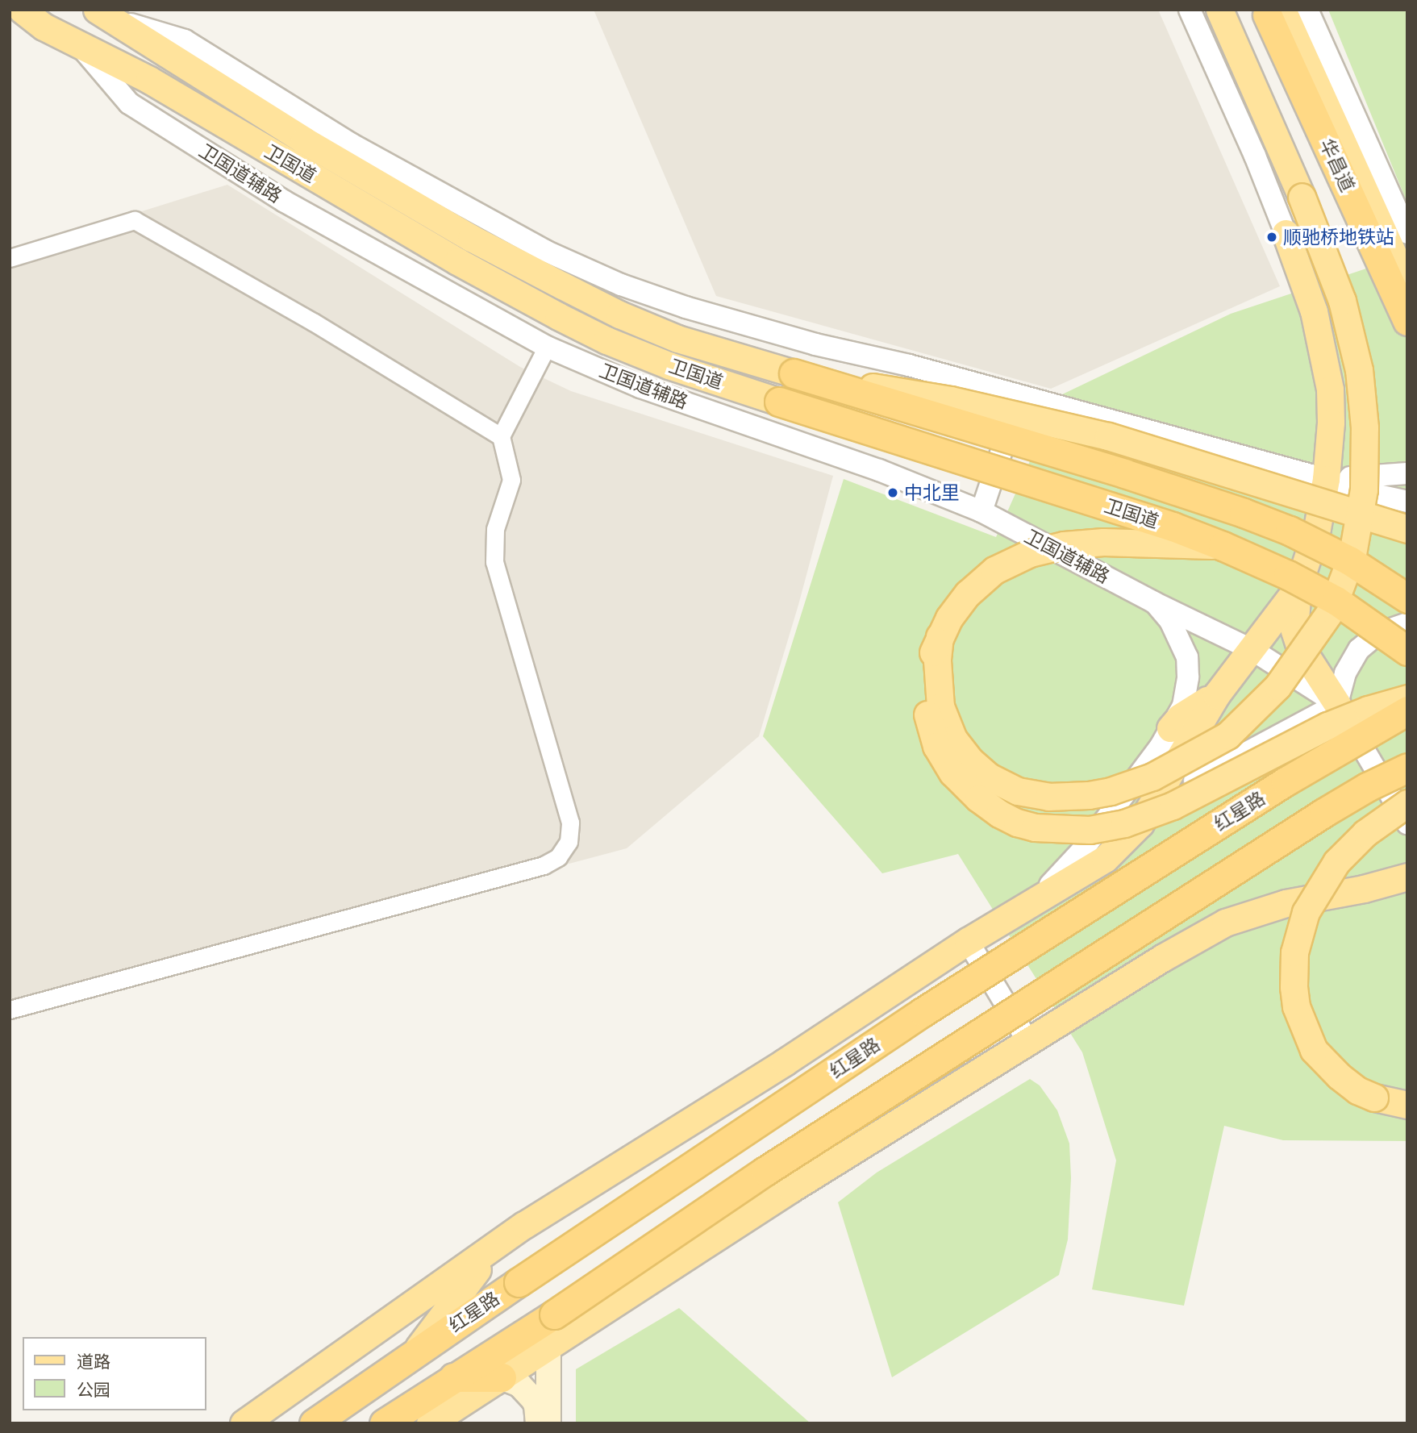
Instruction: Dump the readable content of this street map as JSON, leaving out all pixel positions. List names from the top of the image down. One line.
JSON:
{"streets":{"highway":["卫国道","华昌道","红星路"],"street":["卫国道辅路"]},"crossings":[["卫国道","卫国道辅路"]],"places":["顺驰桥地铁站","中北里"],"legend":["道路","公园"]}
